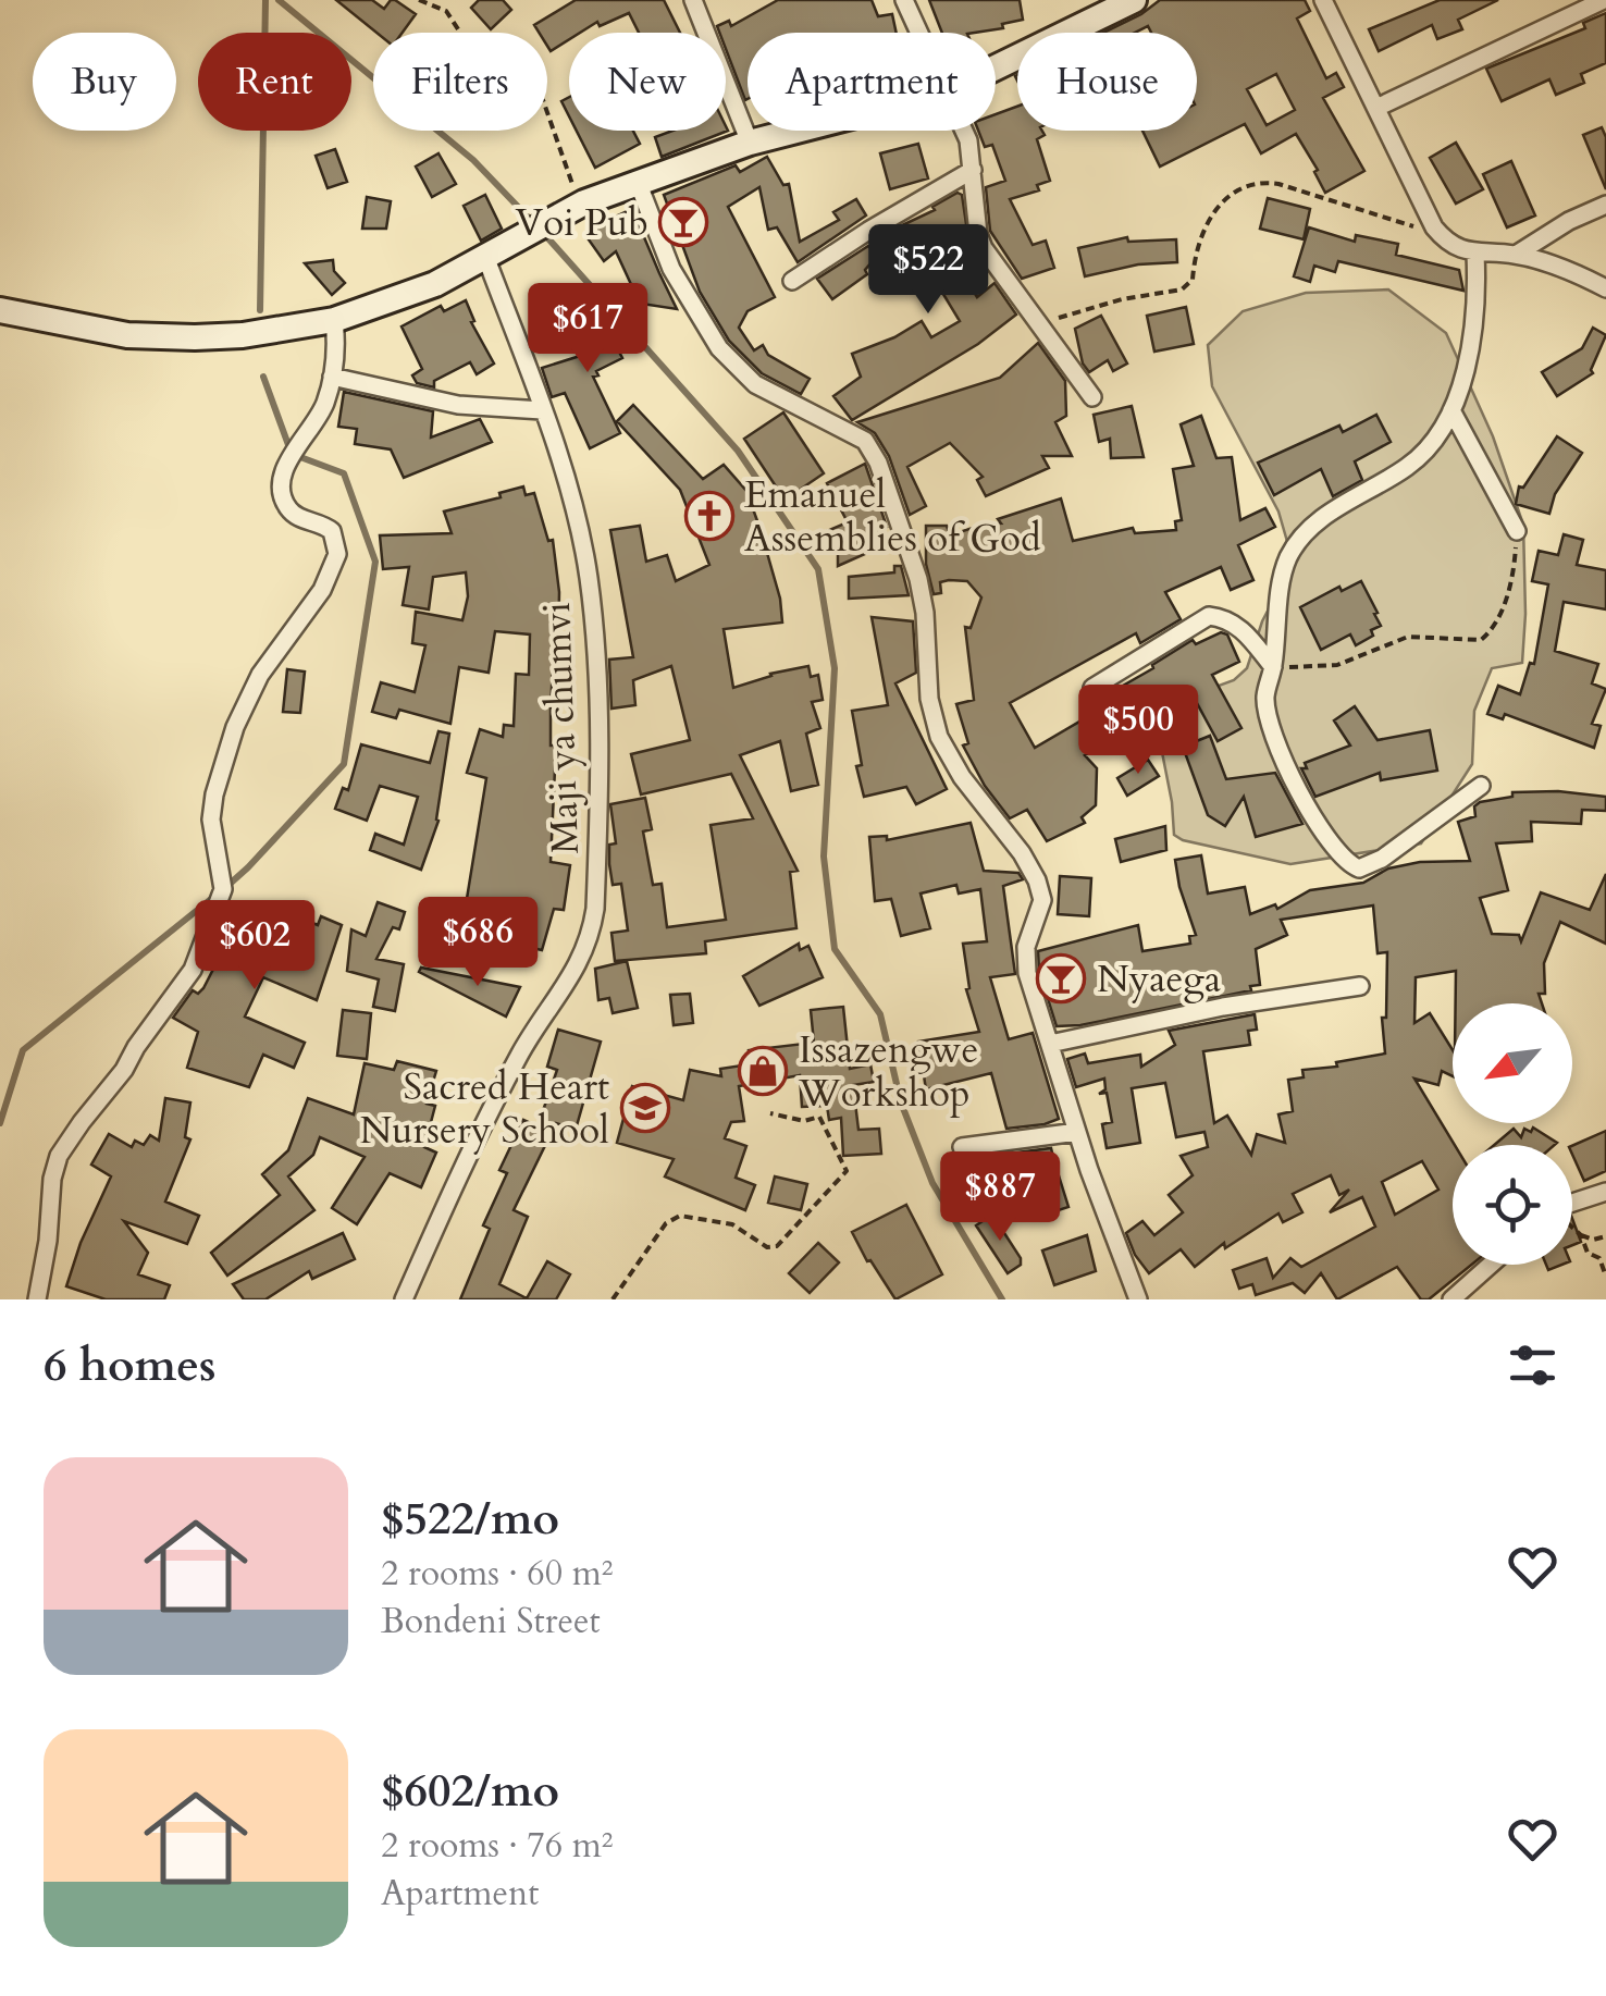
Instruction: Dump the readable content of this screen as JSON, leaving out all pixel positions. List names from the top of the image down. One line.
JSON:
{"streets":{"street":["Maji ya chumvi"]},"places":{"bar":["Voi Pub","Nyaega"],"church":["Emanuel Assemblies of God"],"shop":["Issazengwe Workshop"],"school or university":["Sacred Heart Nursery School"]},"north":"bottom left","page":{"chip":["Buy","Rent","Filters","New","Apartment","House"],"price":["$522","$617","$500","$686","$602","$887"],"heading":"6 homes","list":[{"name":"$522/mo","note":"2 rooms · 60 m² · Bondeni Street"},{"name":"$602/mo","note":"2 rooms · 76 m² · Apartment"}]}}
